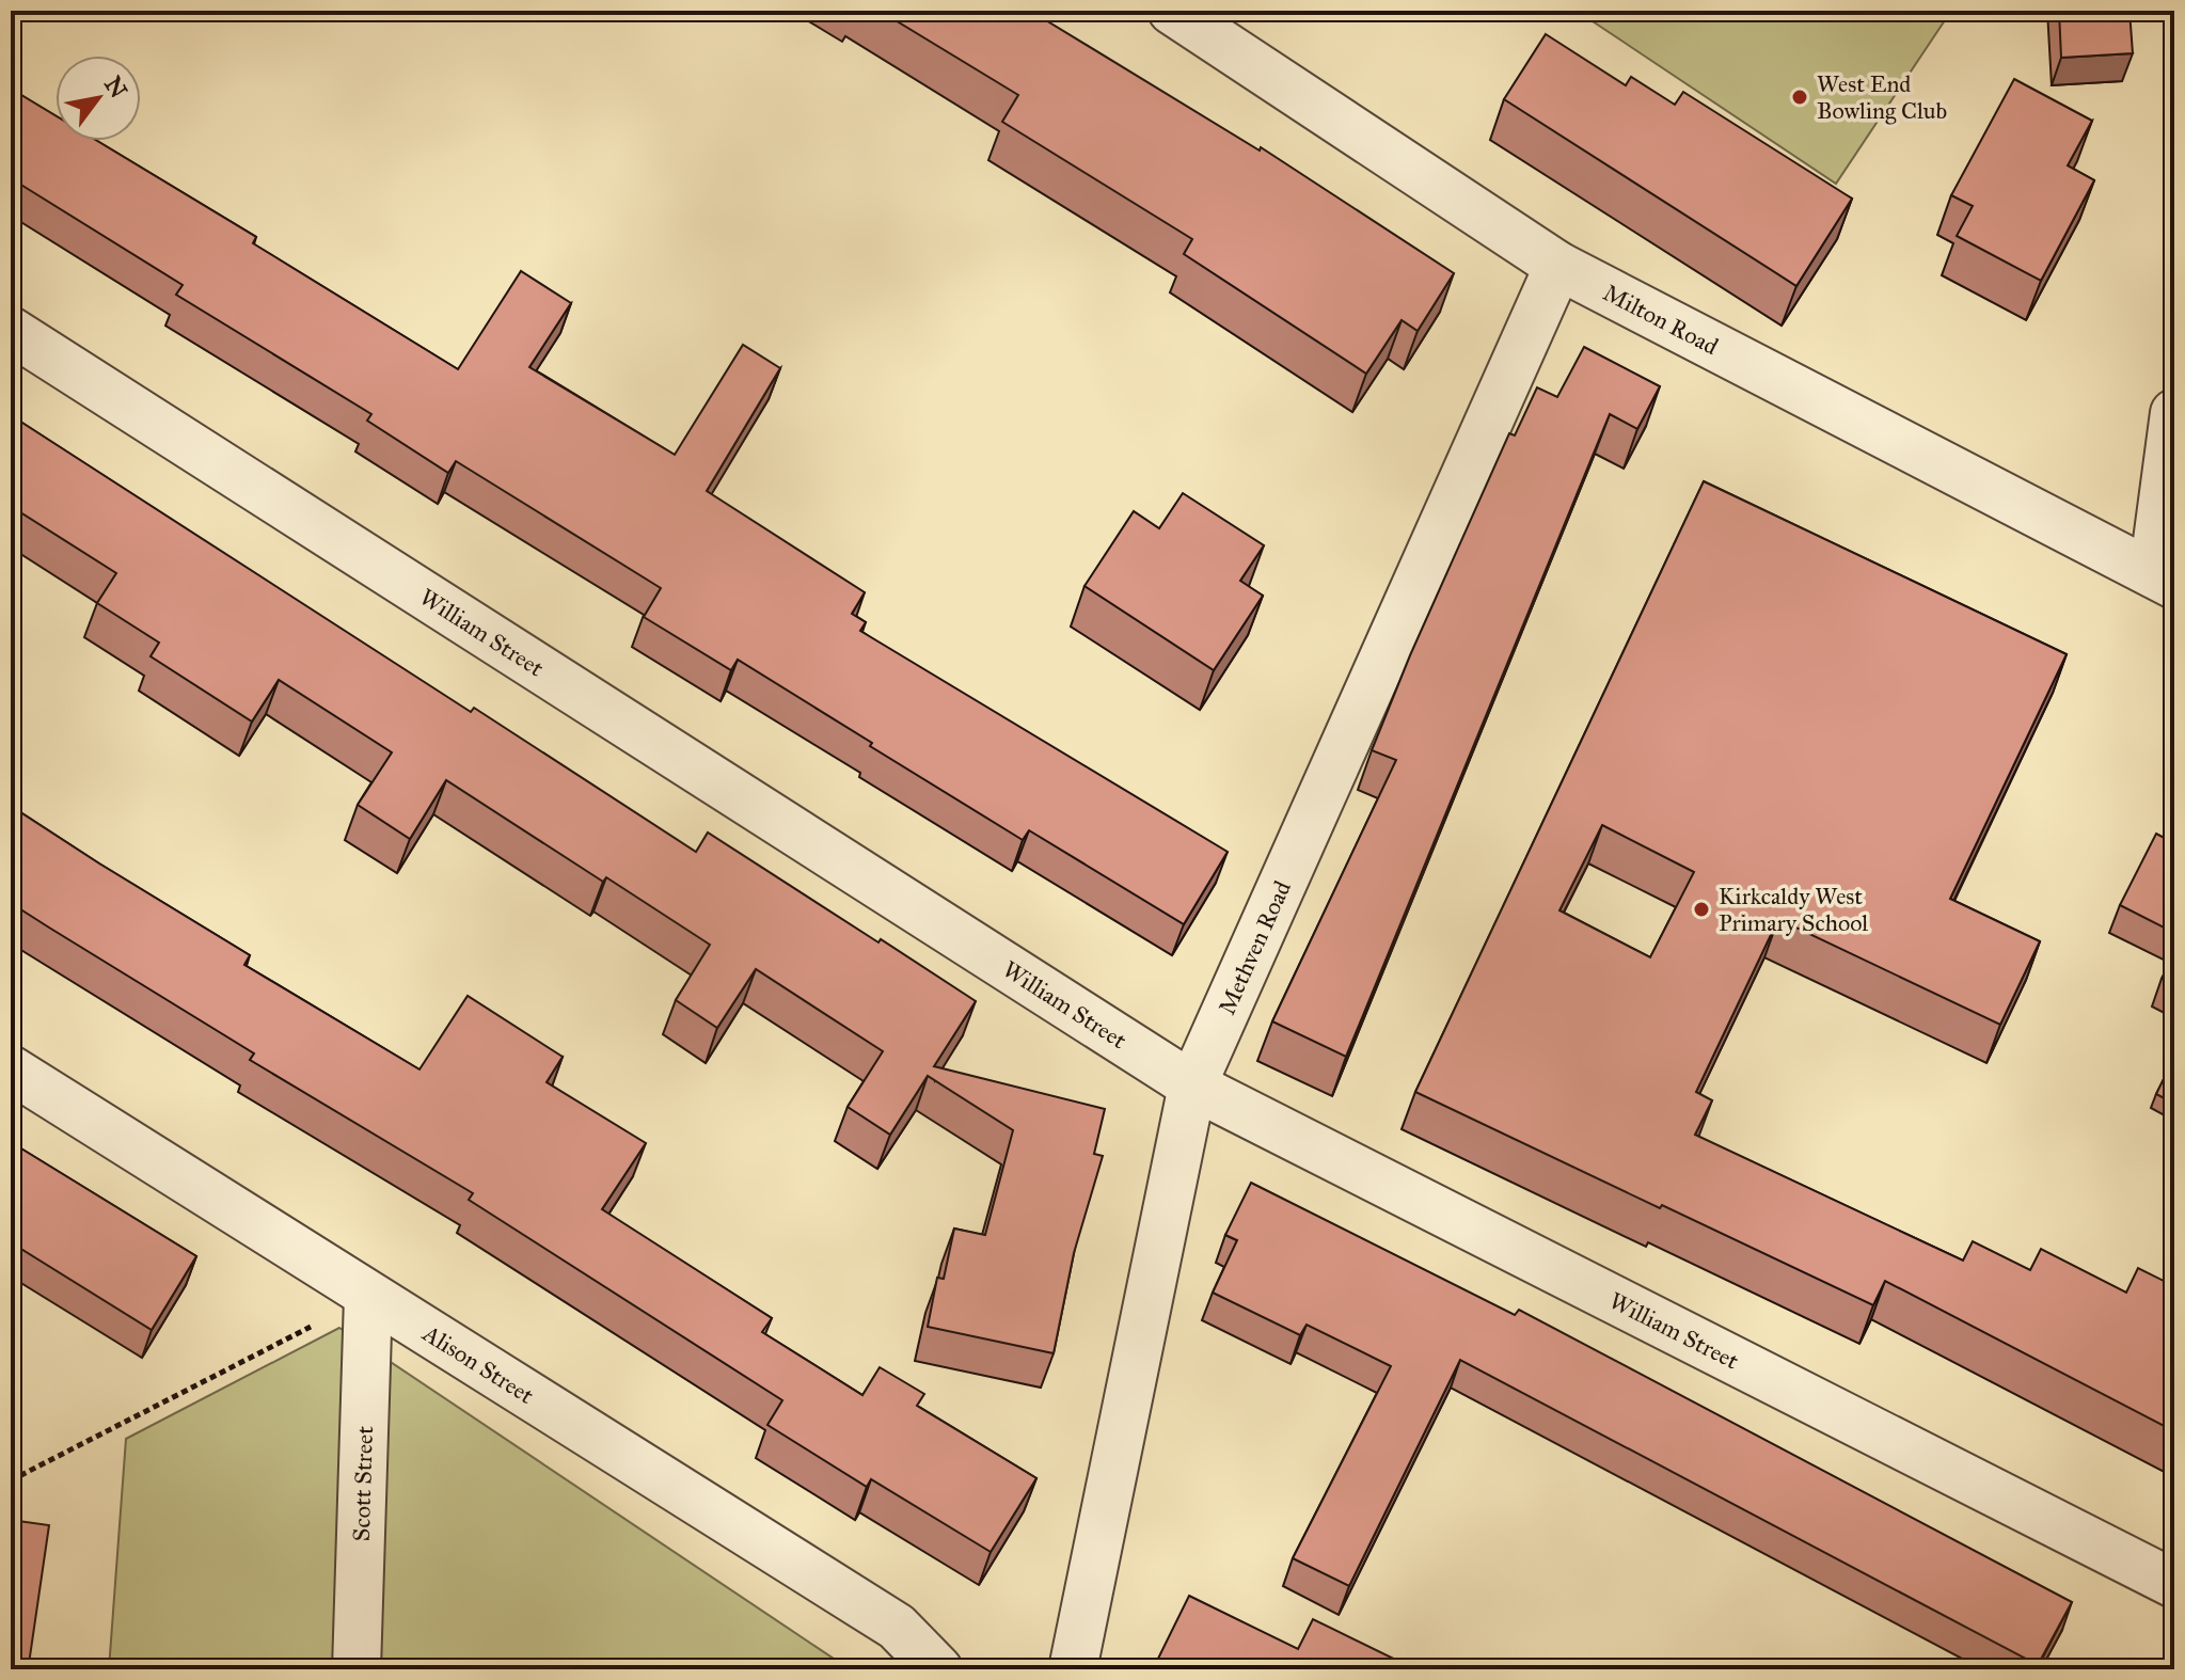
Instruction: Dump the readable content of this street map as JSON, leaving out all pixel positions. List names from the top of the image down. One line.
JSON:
{"streets":{"street":["Milton Road","William Street","Methven Road","Alison Street","Scott Street"]},"crossings":[["Milton Road","Methven Road"],["William Street","Methven Road"],["Alison Street","Scott Street"]],"places":["West End Bowling Club","Kirkcaldy West Primary School"],"north":"top right"}
